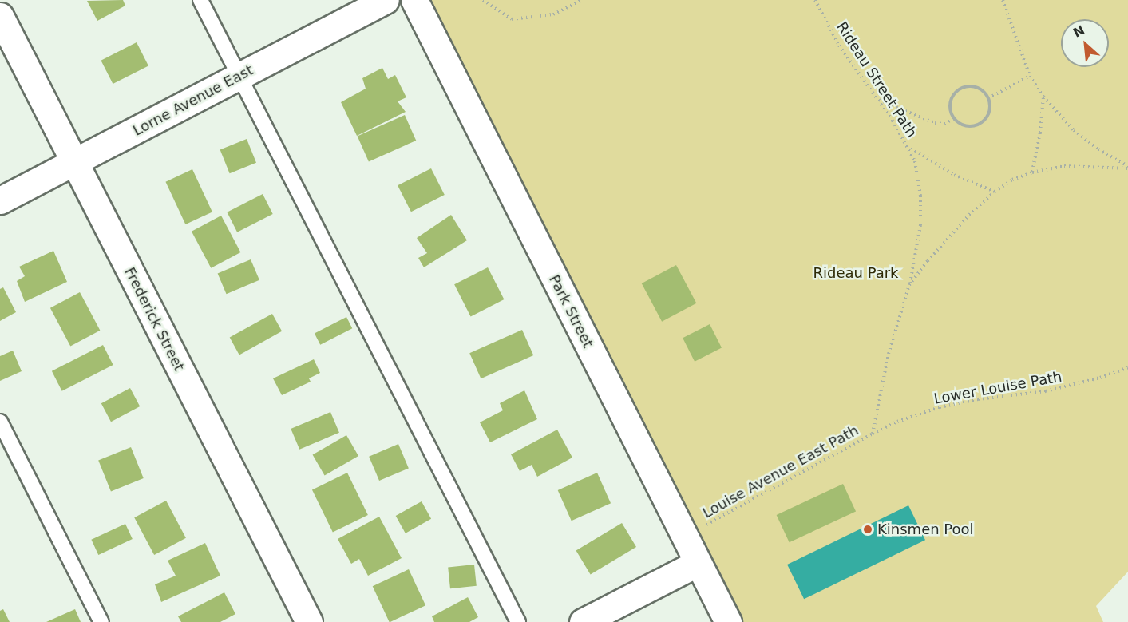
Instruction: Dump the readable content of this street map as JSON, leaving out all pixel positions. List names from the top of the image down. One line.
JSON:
{"streets":{"street":["Lorne Avenue East","Park Street","Frederick Street"],"path":["Rideau Street Path","Lower Louise Path","Louise Avenue East Path"]},"crossings":[["Rideau Street Path","Louise Avenue East Path"],["Lorne Avenue East","Frederick Street"],["Park Street","Louise Avenue East Path"],["Lower Louise Path","Louise Avenue East Path"]],"parks":["Rideau Park"],"places":["Kinsmen Pool"],"north":"top left"}
